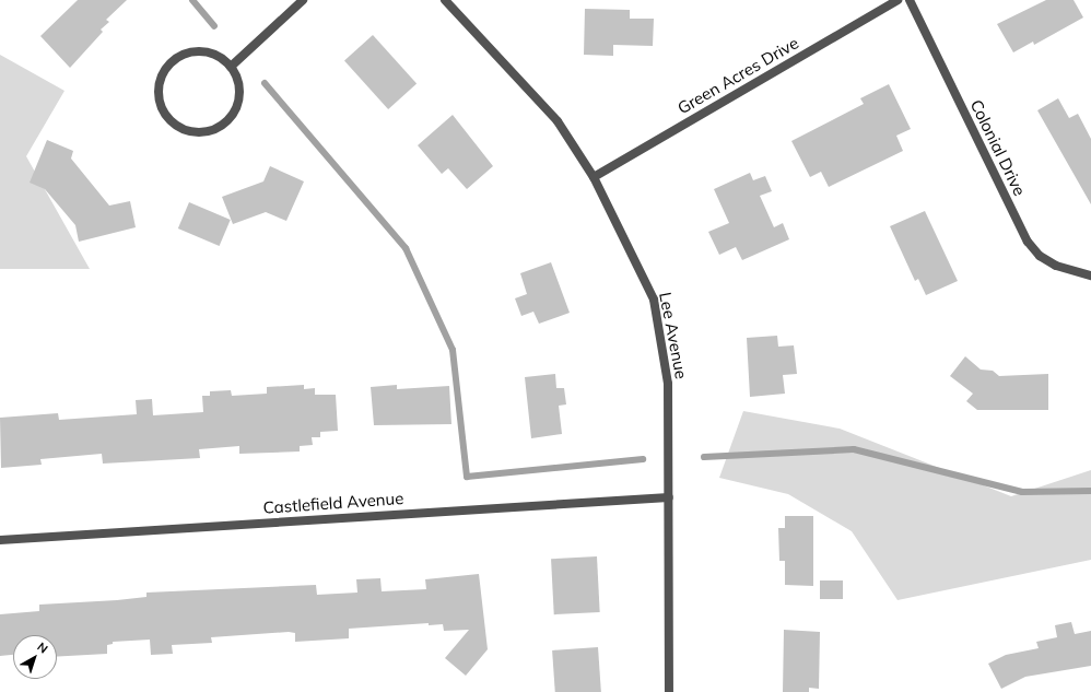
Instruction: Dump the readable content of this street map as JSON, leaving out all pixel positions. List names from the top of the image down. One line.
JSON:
{"streets":{"street":["Green Acres Drive","Colonial Drive","Lee Avenue","Castlefield Avenue"]},"crossings":[["Green Acres Drive","Lee Avenue"],["Lee Avenue","Castlefield Avenue"]],"north":"top right"}
